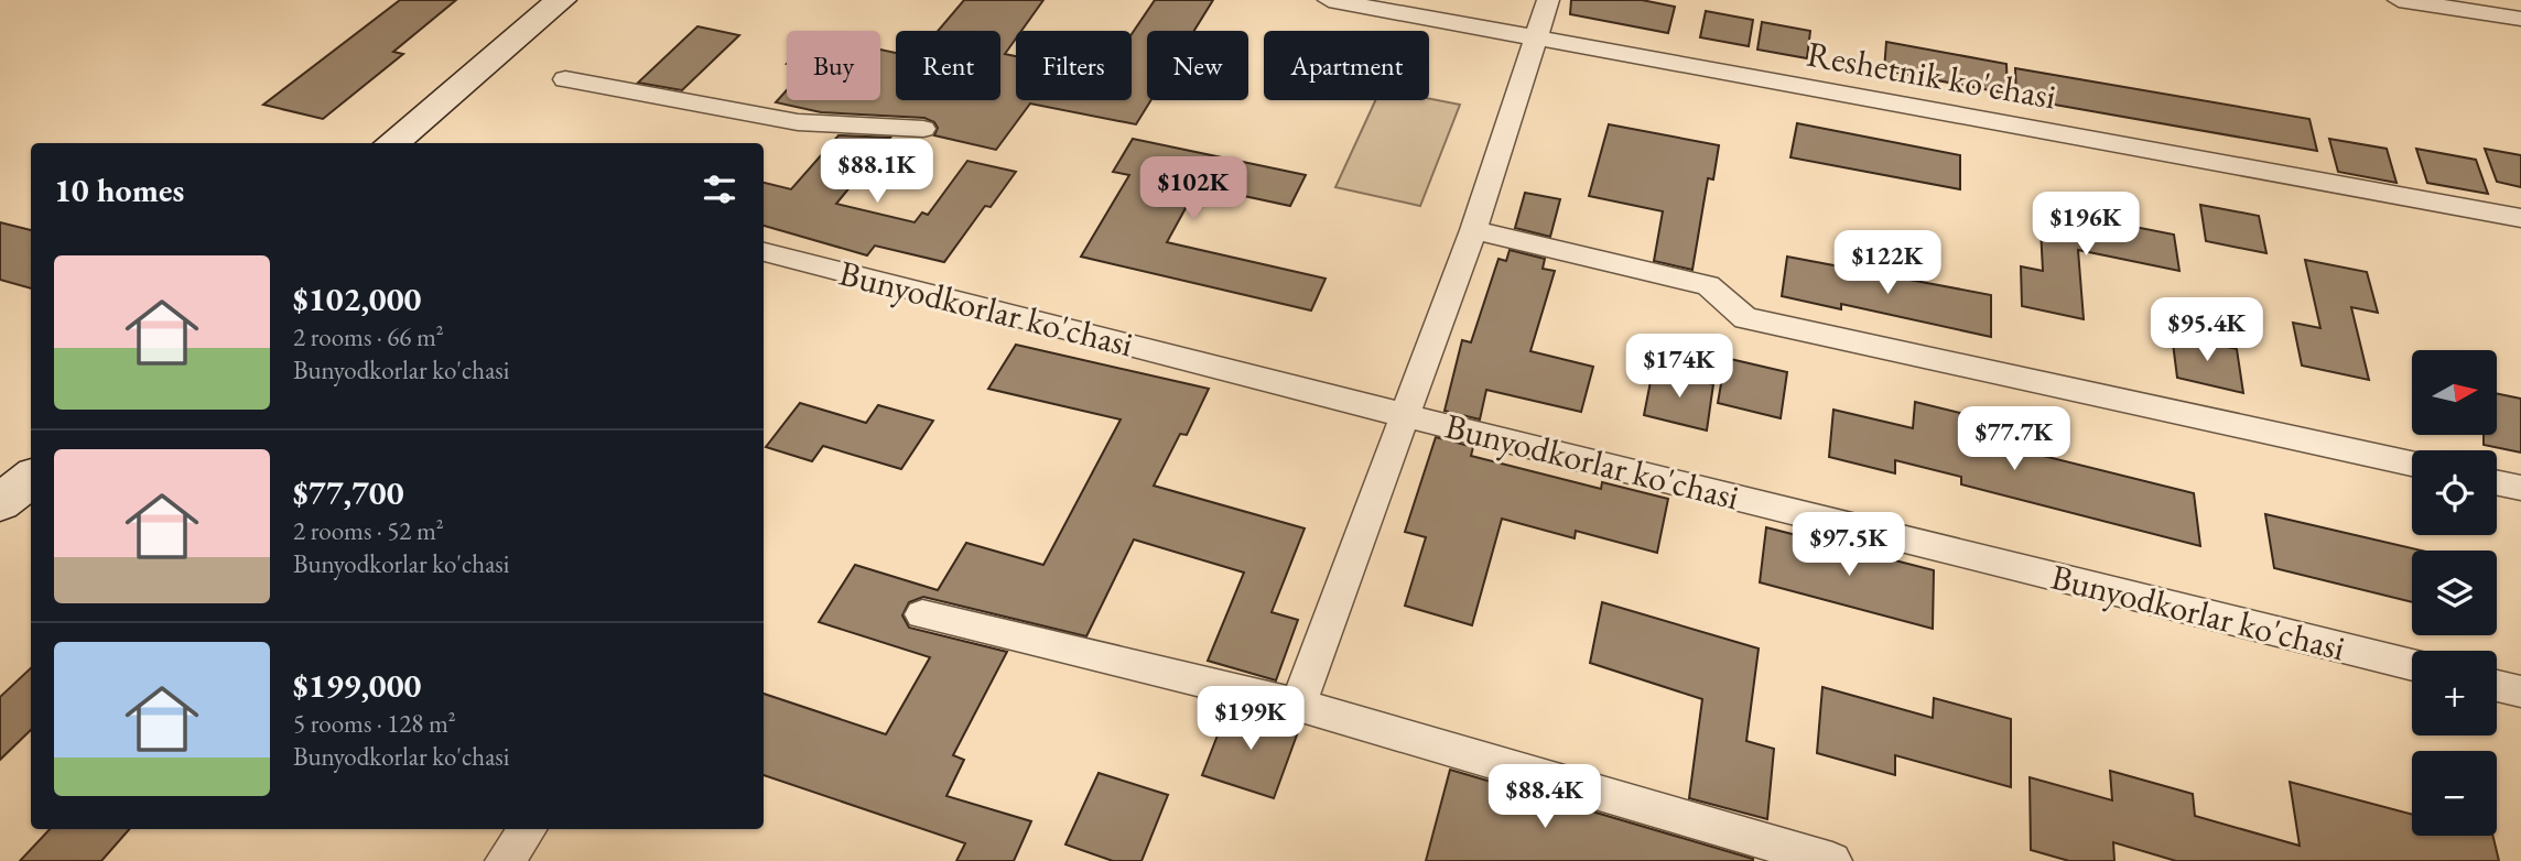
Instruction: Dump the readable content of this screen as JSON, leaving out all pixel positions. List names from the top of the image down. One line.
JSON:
{"streets":{"street":["Reshetnik ko'chasi","Bunyodkorlar ko'chasi"]},"north":"right","page":{"chip":["Buy","Rent","Filters","New","Apartment"],"price":["$88.1K","$102K","$196K","$122K","$95.4K","$174K","$77.7K","$97.5K","$199K","$88.4K"],"heading":"10 homes","list":[{"name":"$102,000","note":"2 rooms · 66 m² · Bunyodkorlar ko'chasi"},{"name":"$77,700","note":"2 rooms · 52 m² · Bunyodkorlar ko'chasi"},{"name":"$199,000","note":"5 rooms · 128 m² · Bunyodkorlar ko'chasi"}],"map_buttons":["+","−"]}}
